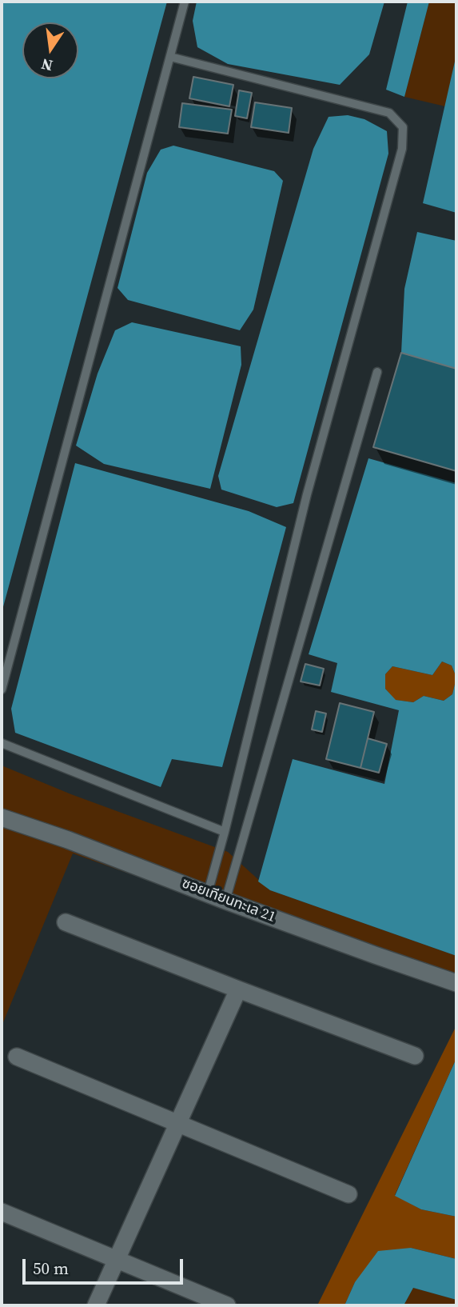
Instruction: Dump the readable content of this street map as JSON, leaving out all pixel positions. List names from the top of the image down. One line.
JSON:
{"streets":{"street":["ซอยเทียนทะเล 21"]},"scale_bar":"50 m","north":"bottom"}
